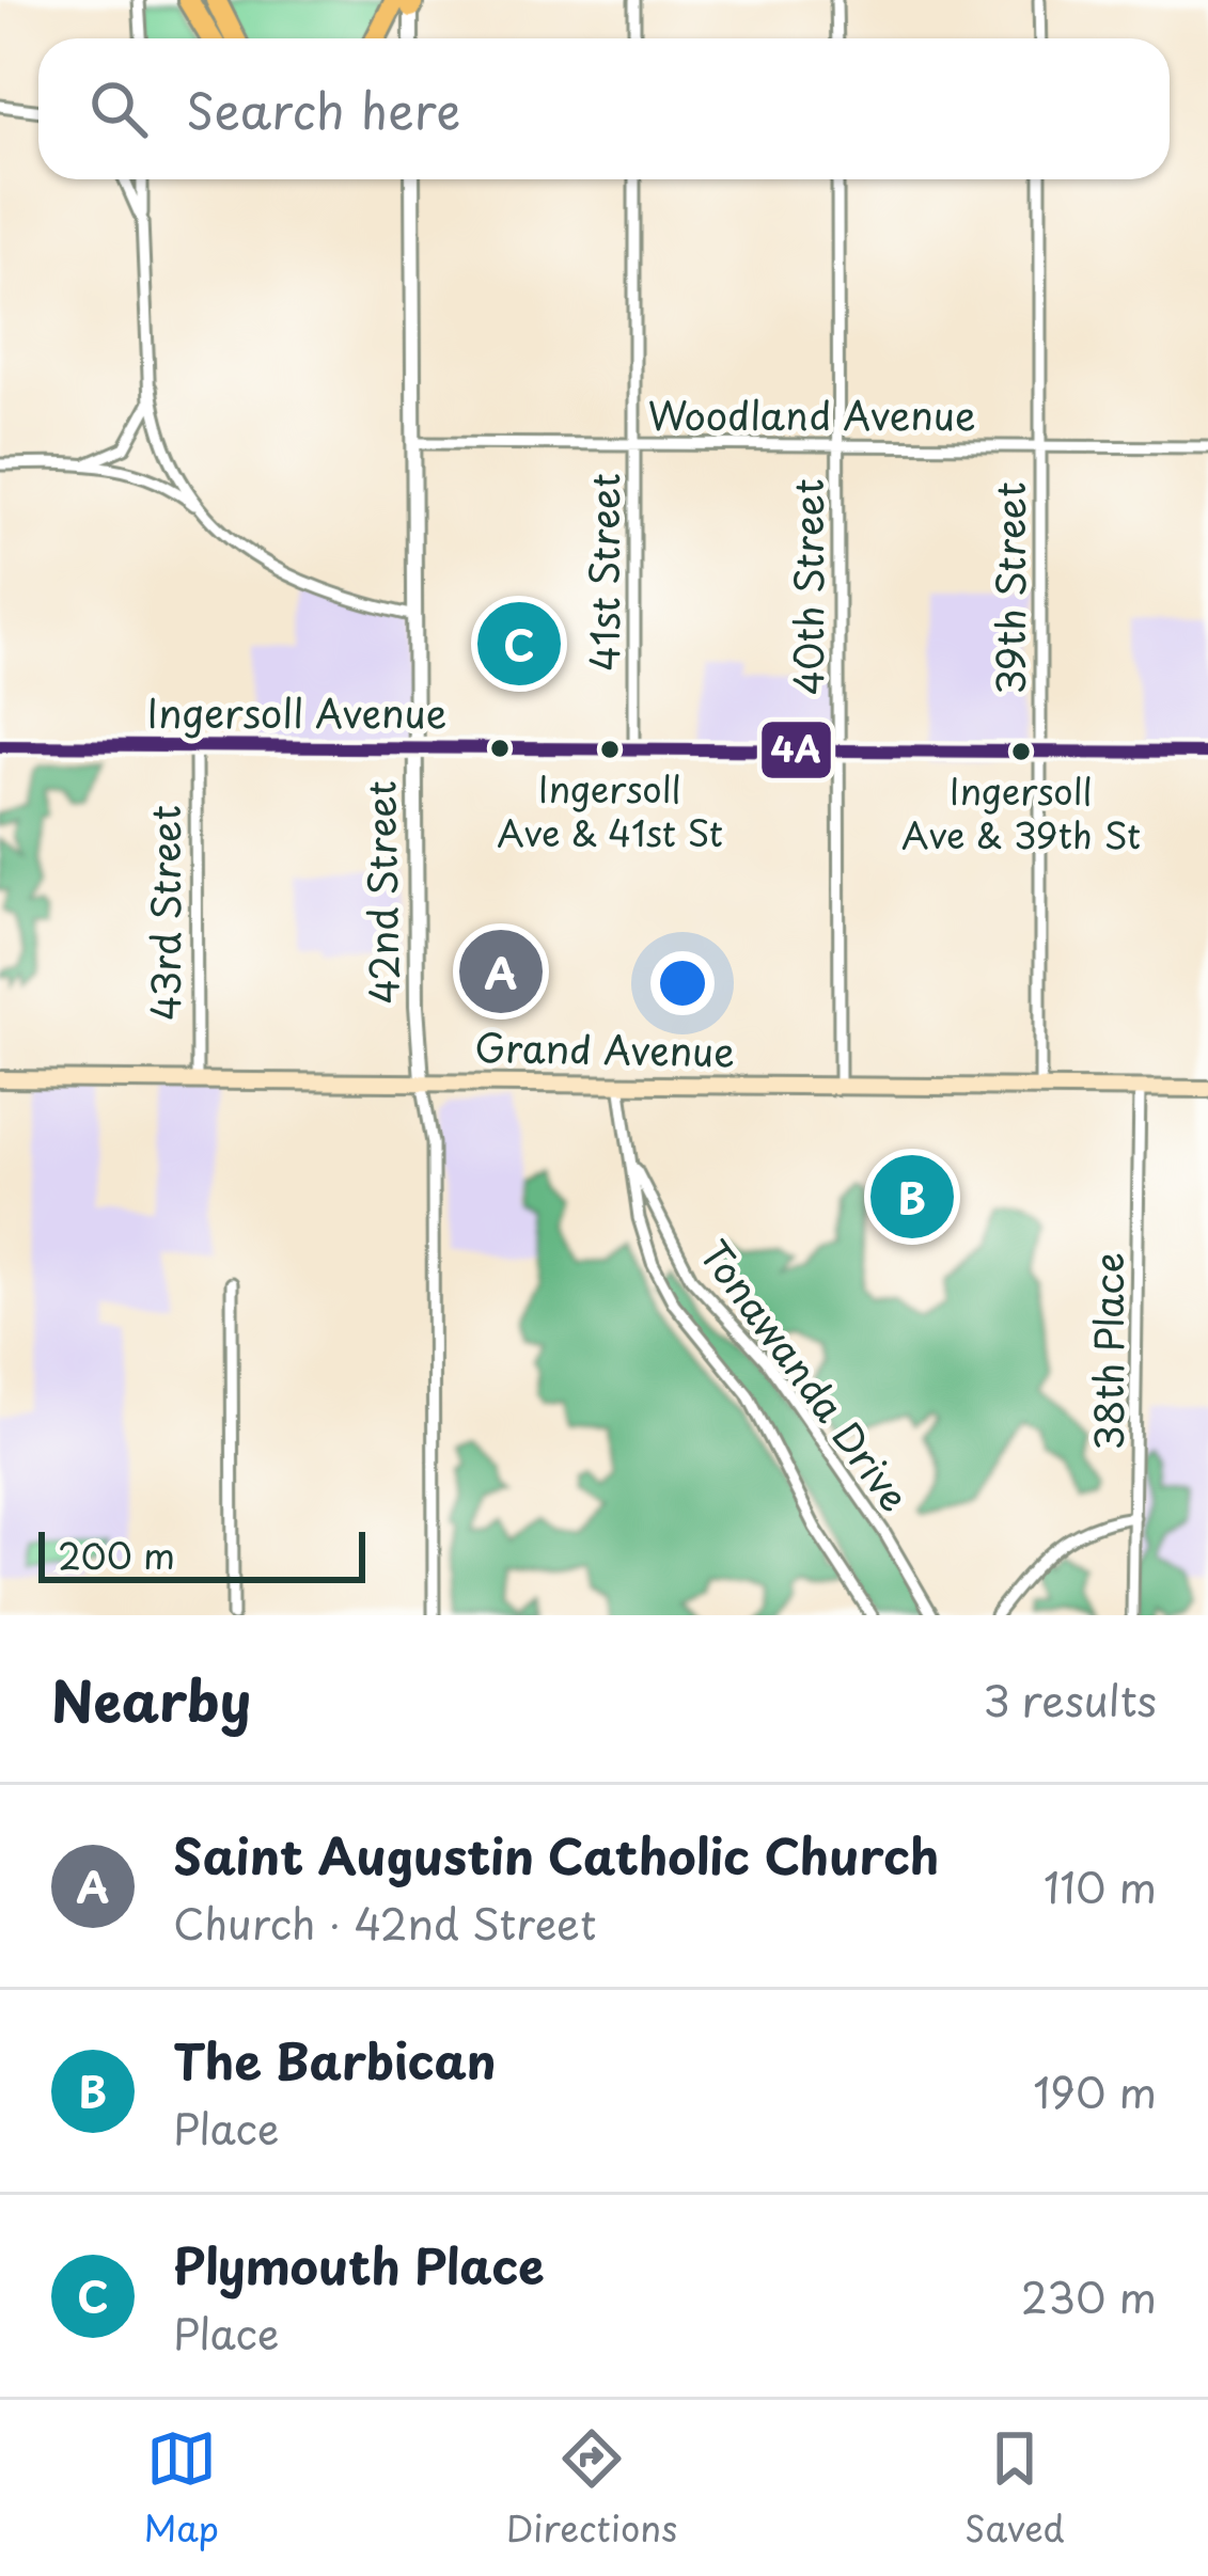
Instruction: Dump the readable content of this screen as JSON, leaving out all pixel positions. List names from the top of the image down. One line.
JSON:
{"streets":{"main road":["Ingersoll Avenue","Grand Avenue"],"street":["Woodland Avenue","41st Street","40th Street","39th Street","42nd Street","43rd Street","38th Place","Tonawanda Drive"]},"crossings":[["Woodland Avenue","41st Street"],["Woodland Avenue","40th Street"],["Woodland Avenue","39th Street"],["Woodland Avenue","42nd Street"],["41st Street","Ingersoll Avenue"],["40th Street","Ingersoll Avenue"],["40th Street","Grand Avenue"],["39th Street","Ingersoll Avenue"],["39th Street","Grand Avenue"],["Ingersoll Avenue","42nd Street"],["Ingersoll Avenue","43rd Street"],["42nd Street","Grand Avenue"],["43rd Street","Grand Avenue"],["Grand Avenue","38th Place"],["Grand Avenue","Tonawanda Drive"]],"places":["Ingersoll Ave & 41st St","Ingersoll Ave & 39th St"],"lines":["transit line 4A"],"scale_bar":"200 m","page":{"search":"Search here","pins":["C","A","B"],"scale":"200 m","heading":["Nearby","3 results"],"list":[{"mark":"A","name":"Saint Augustin Catholic Church","note":"Church · 42nd Street","value":"110 m"},{"mark":"B","name":"The Barbican","note":"Place","value":"190 m"},{"mark":"C","name":"Plymouth Place","note":"Place","value":"230 m"}],"nav":["Map","Directions","Saved"]}}
